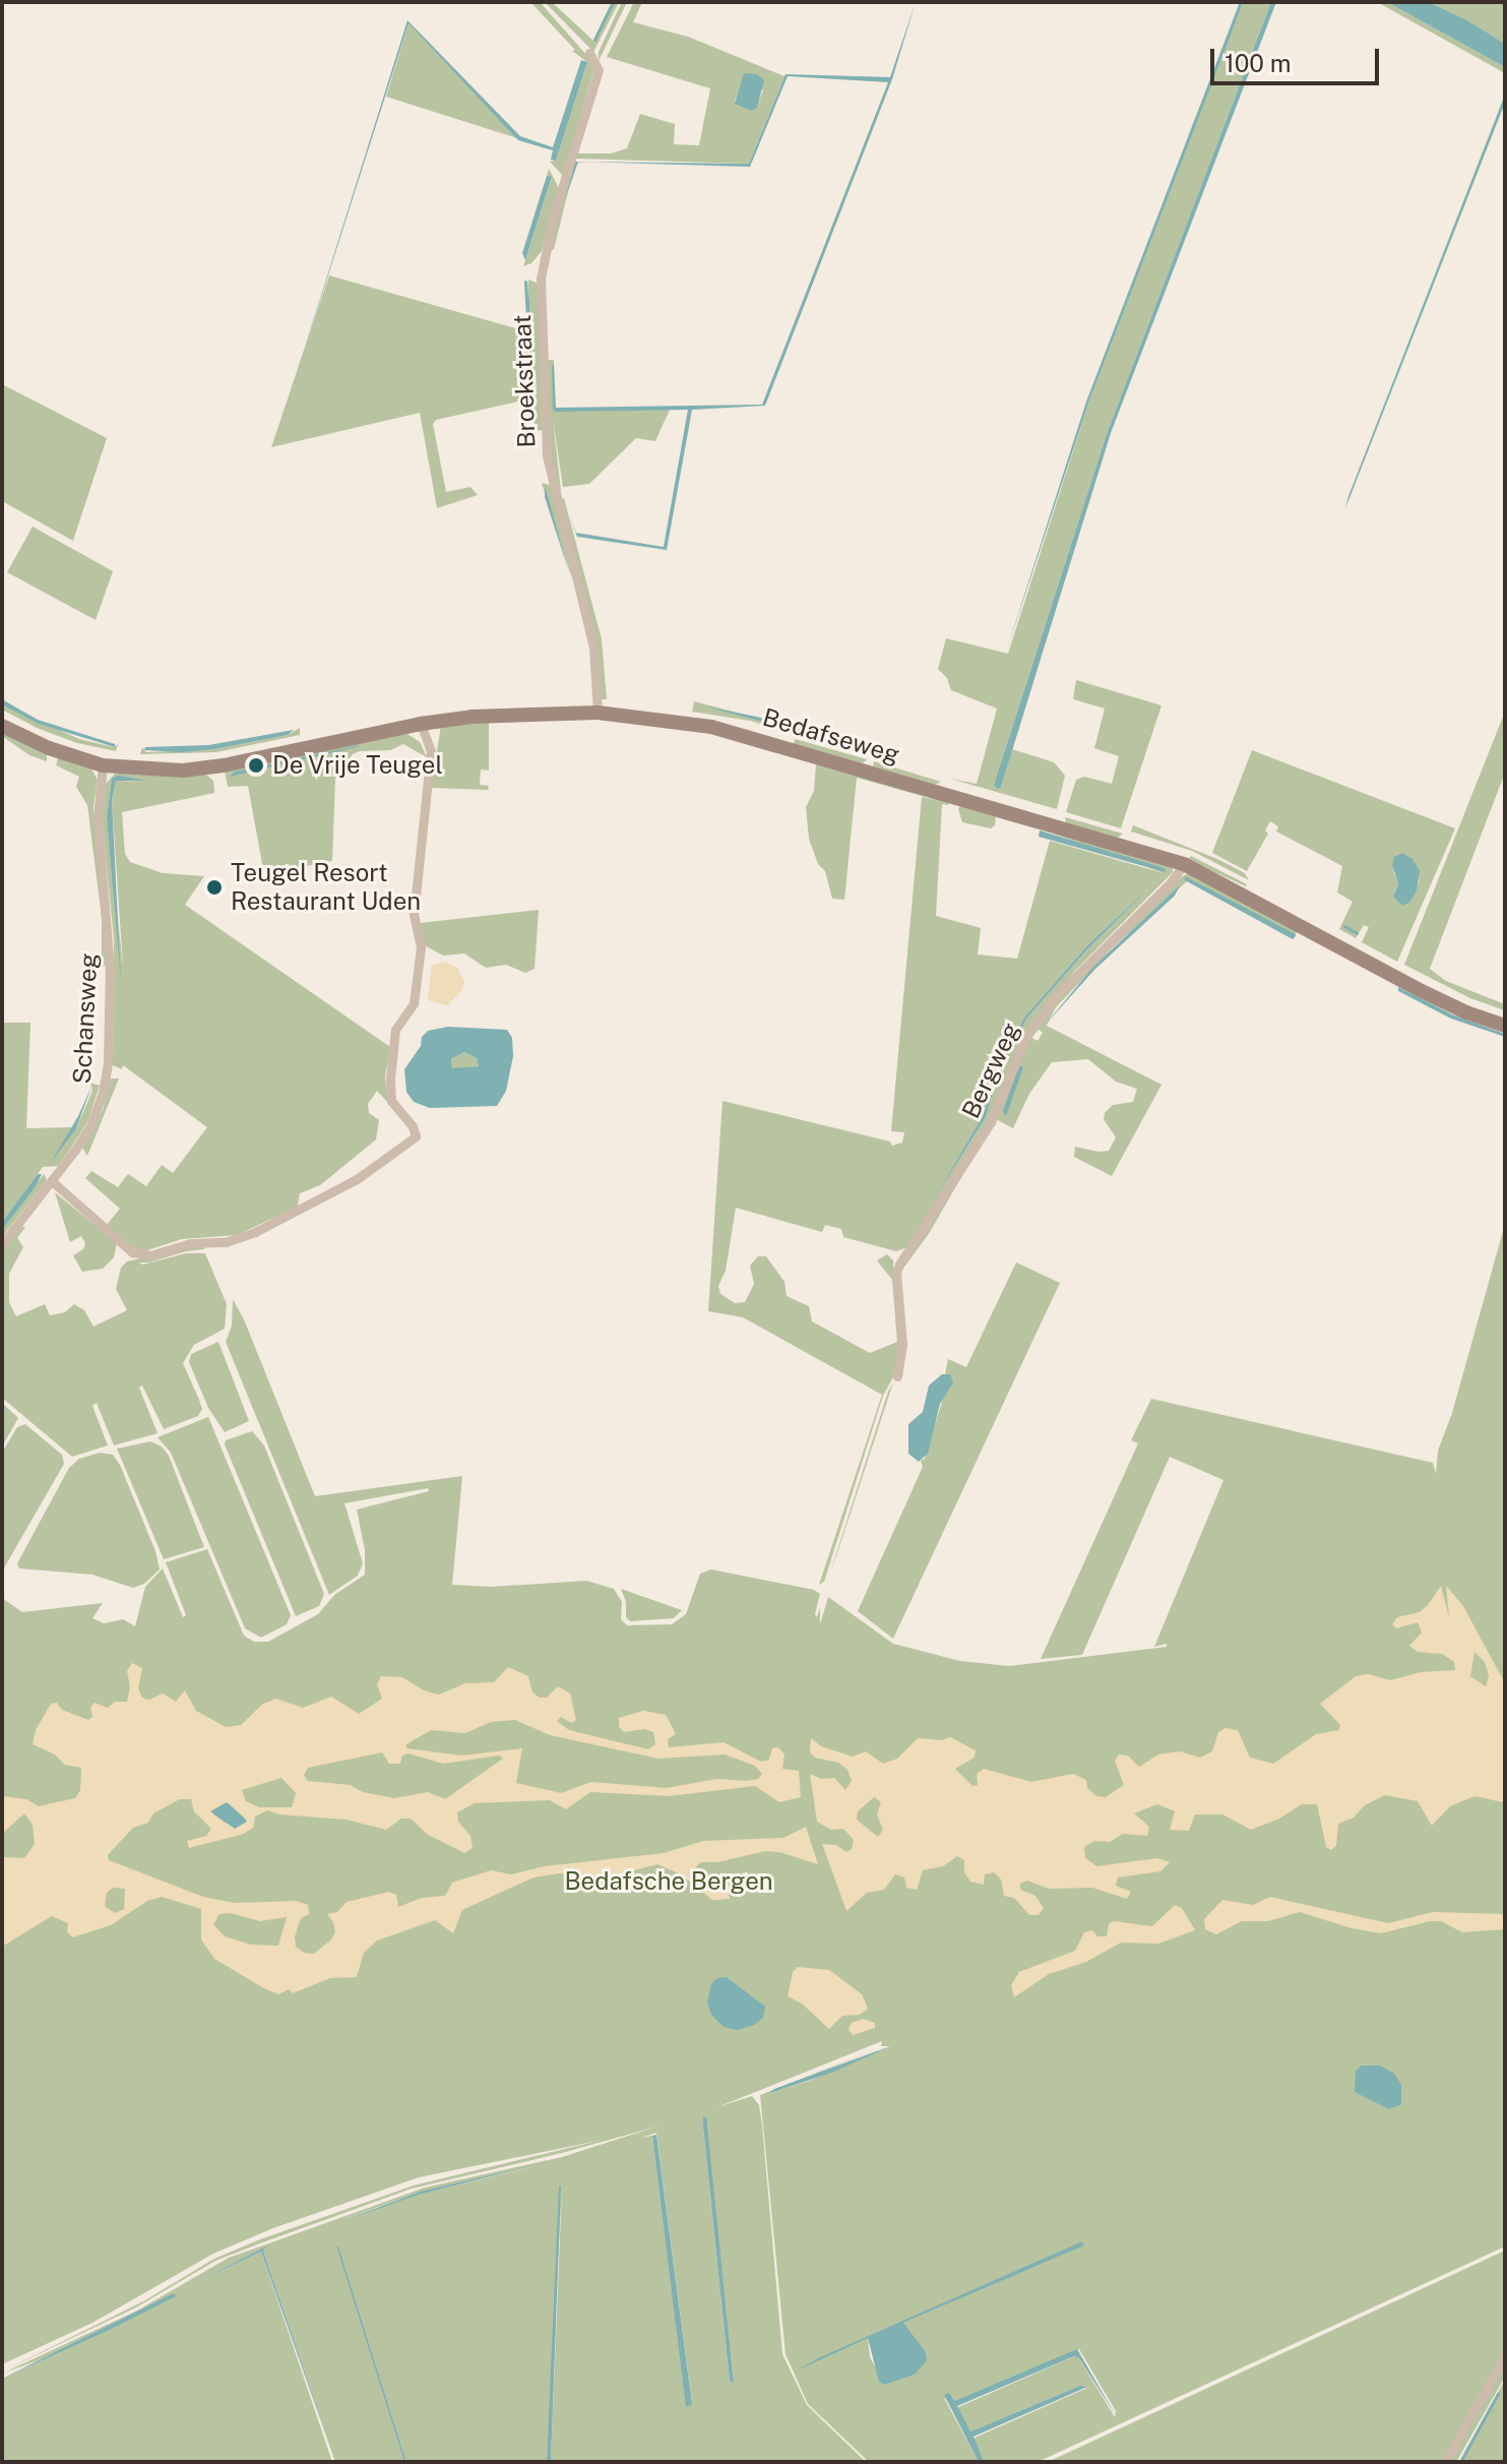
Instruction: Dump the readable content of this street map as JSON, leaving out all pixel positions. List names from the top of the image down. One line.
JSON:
{"streets":{"street":["Broekstraat","Bedafseweg","Schansweg","Bergweg"]},"crossings":[["Broekstraat","Bedafseweg"],["Bedafseweg","Schansweg"],["Bedafseweg","Bergweg"]],"parks":["Bedafsche Bergen"],"places":["De Vrije Teugel","Teugel Resort Restaurant Uden"],"scale_bar":"100 m"}
